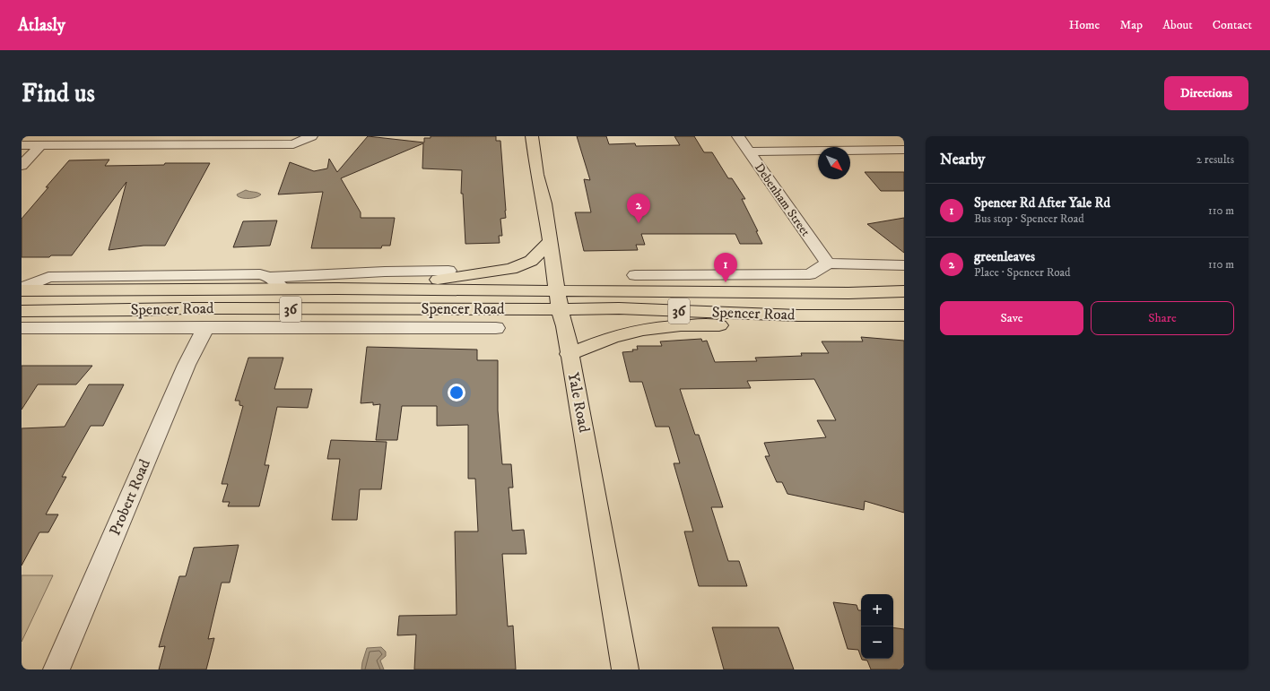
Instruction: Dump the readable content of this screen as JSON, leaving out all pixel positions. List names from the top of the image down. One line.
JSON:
{"streets":{"main road":["Spencer Road","36","Yale Road"],"street":["Debenham Street","Probert Road"]},"crossings":[["Spencer Road","Yale Road"],["Spencer Road","Probert Road"]],"north":"bottom right","page":{"header":"Atlasly","nav":["Home","Map","About","Contact"],"buttons":["Directions",["Save","Share"]],"title":"Find us","heading":["Nearby","2 results"],"list":[{"mark":"1","name":"Spencer Rd After Yale Rd","note":"Bus stop · Spencer Road","value":"110 m"},{"mark":"2","name":"greenleaves","note":"Place · Spencer Road","value":"110 m"}],"pins":["2","1"],"map_buttons":["+","−"]}}
